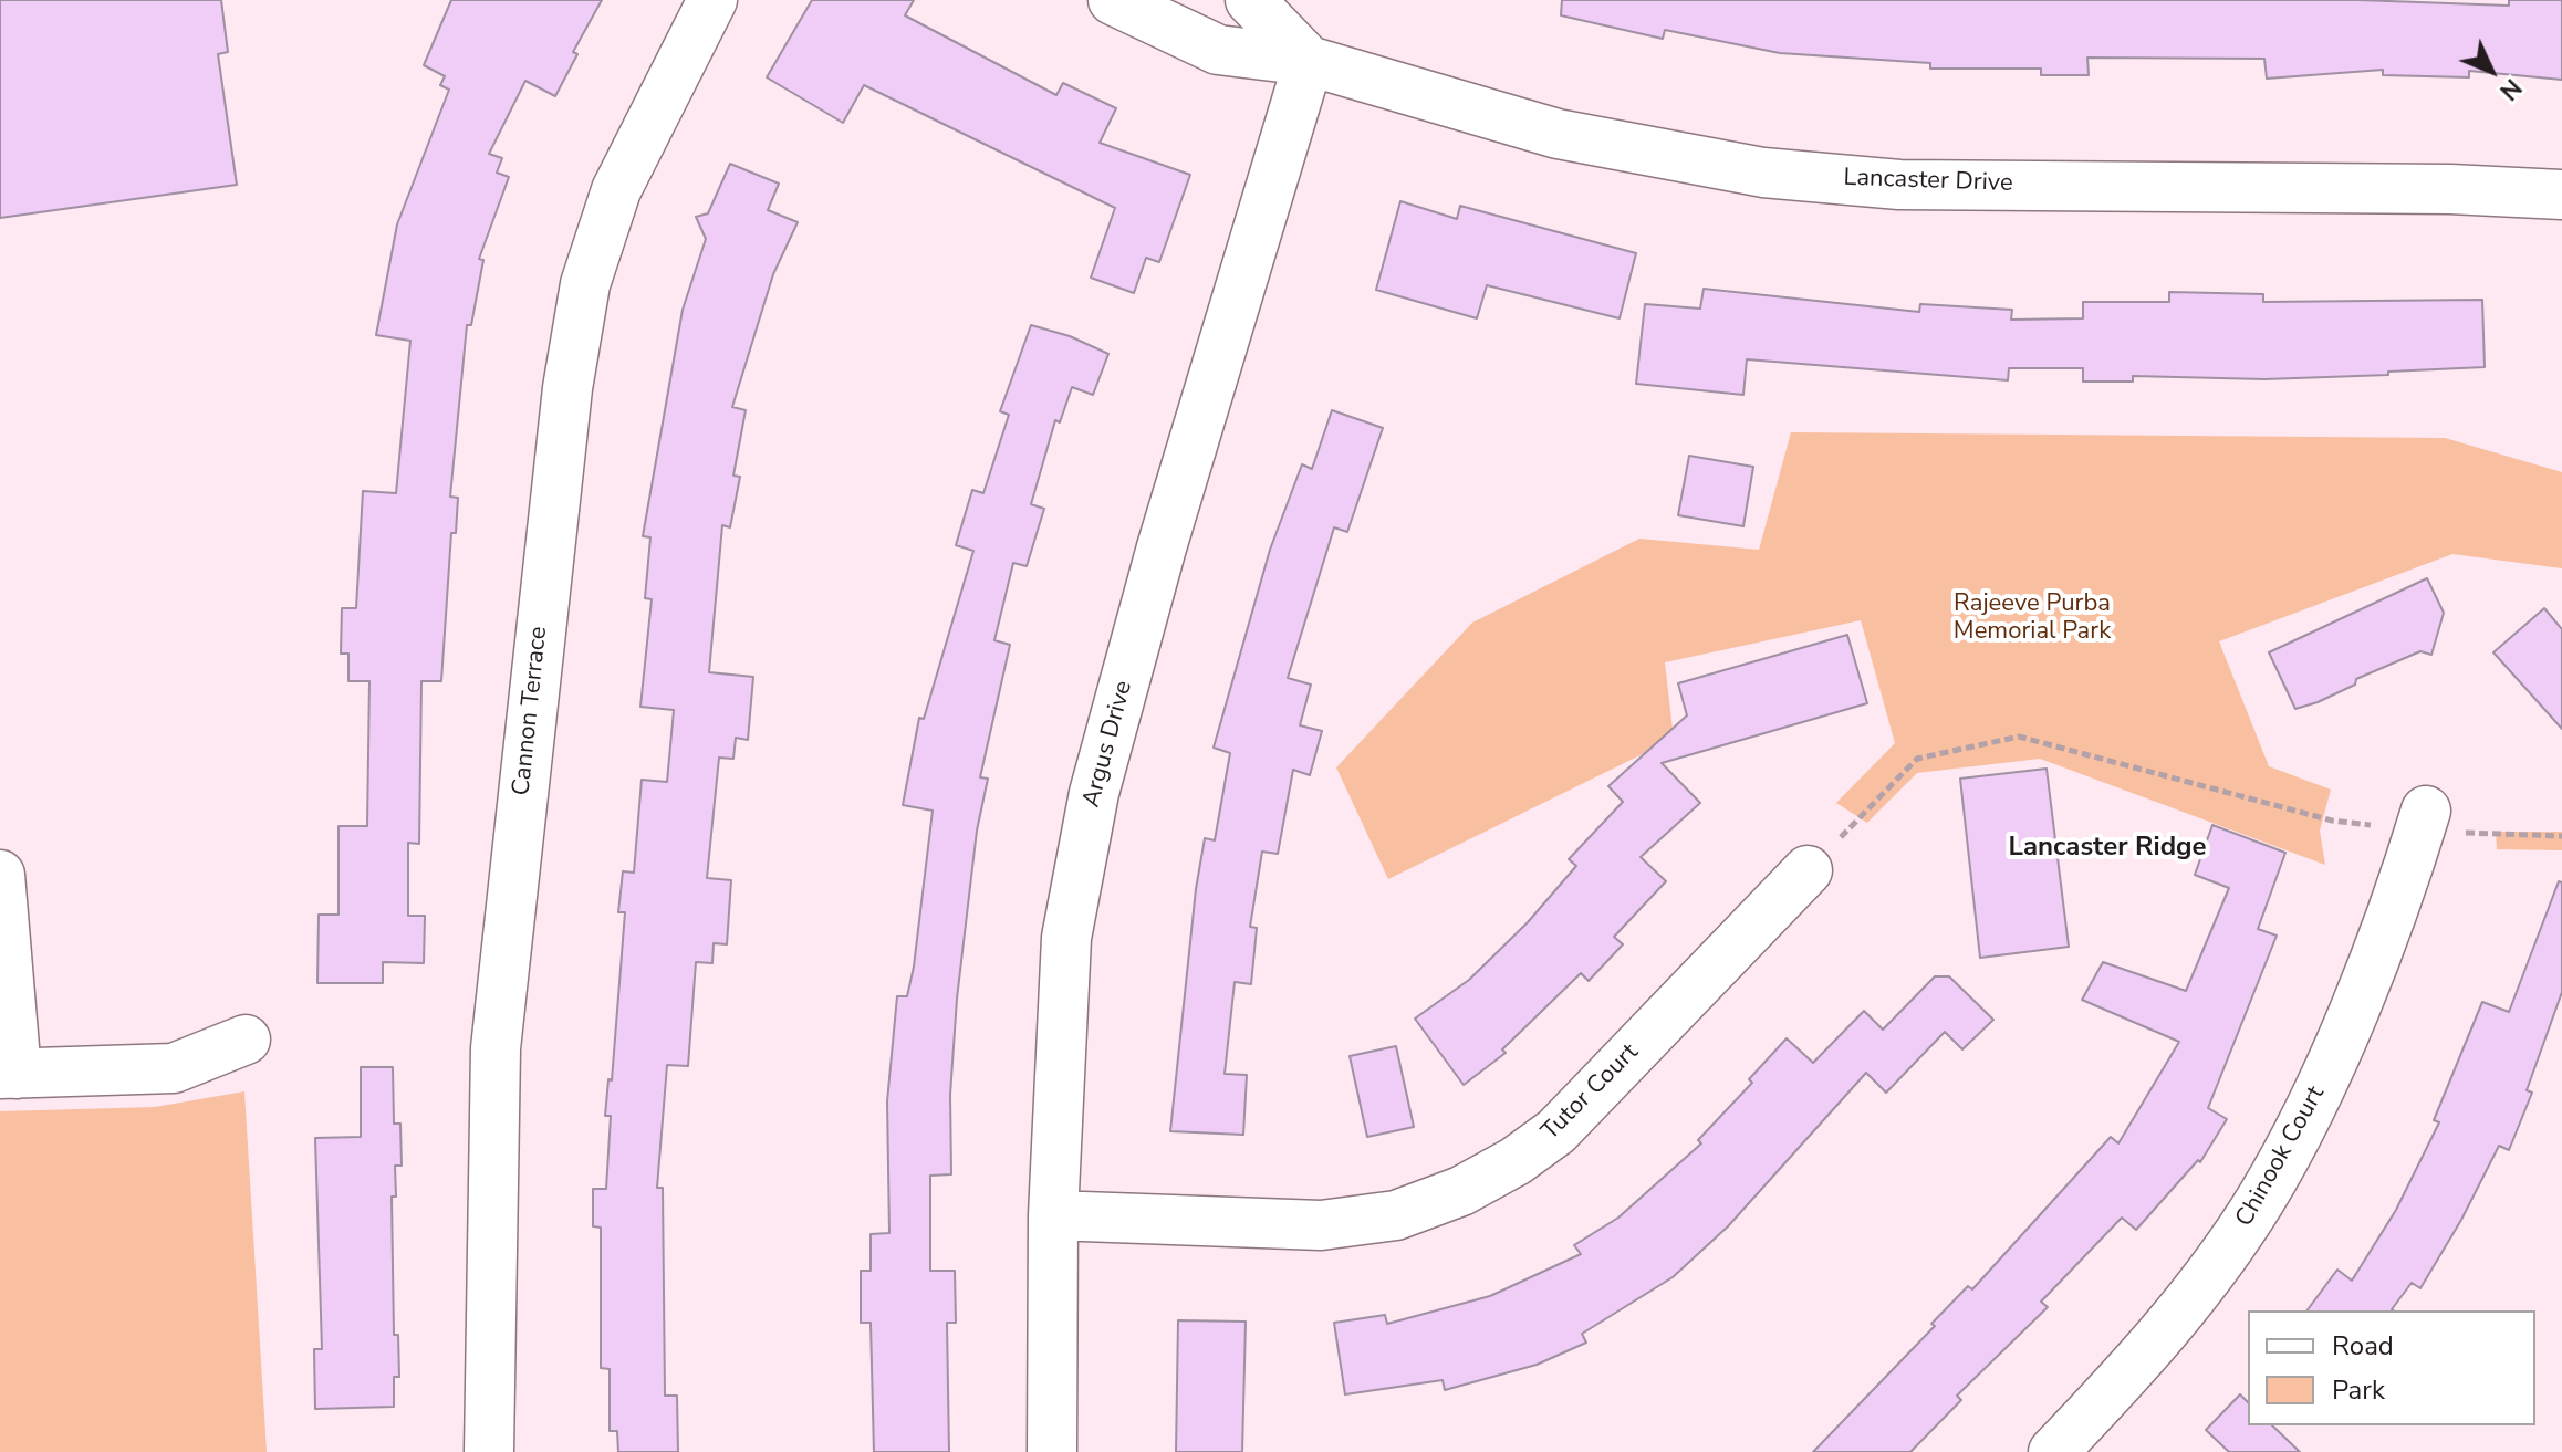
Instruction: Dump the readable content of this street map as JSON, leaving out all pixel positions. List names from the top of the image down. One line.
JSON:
{"streets":{"street":["Lancaster Drive","Cannon Terrace","Argus Drive","Tutor Court","Chinook Court"]},"crossings":[["Lancaster Drive","Argus Drive"],["Argus Drive","Tutor Court"]],"districts":["Lancaster Ridge"],"parks":["Rajeeve Purba Memorial Park"],"legend":["Road","Park"],"north":"bottom right"}
